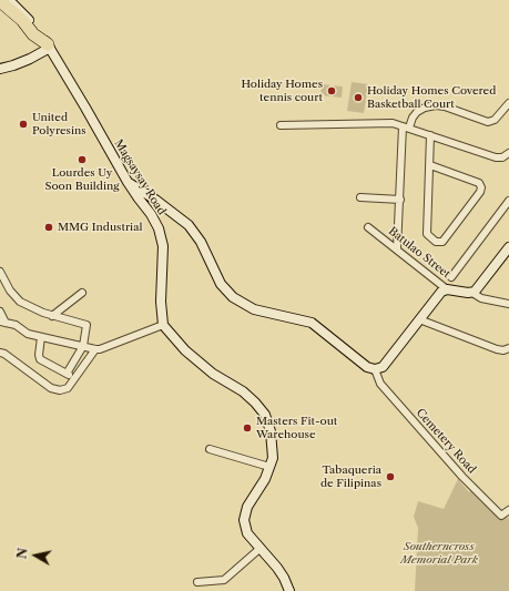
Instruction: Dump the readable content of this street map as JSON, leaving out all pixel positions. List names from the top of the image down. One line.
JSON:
{"streets":{"main road":["Magsaysay Road","Batulao Street"],"street":["Cemetery Road"]},"parks":["Southerncross Memorial Park"],"places":["Holiday Homes tennis court","Holiday Homes Covered Basketball Court","United Polyresins","Lourdes Uy Soon Building","MMG Industrial","Masters Fit-out Warehouse","Tabaqueria de Filipinas"],"north":"left"}
